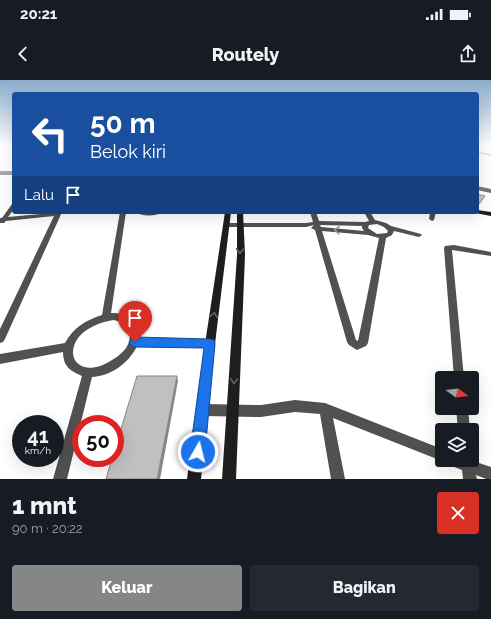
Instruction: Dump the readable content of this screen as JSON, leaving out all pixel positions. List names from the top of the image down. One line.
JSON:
{"north":"right","page":{"status":"20:21","header":"Routely","turn":["50 m","Belok kiri"],"then":"Lalu","speed":"41 km/h","limit":"50","heading":["1 mnt","90 m · 20:22"],"buttons":["Keluar","Bagikan"]}}
